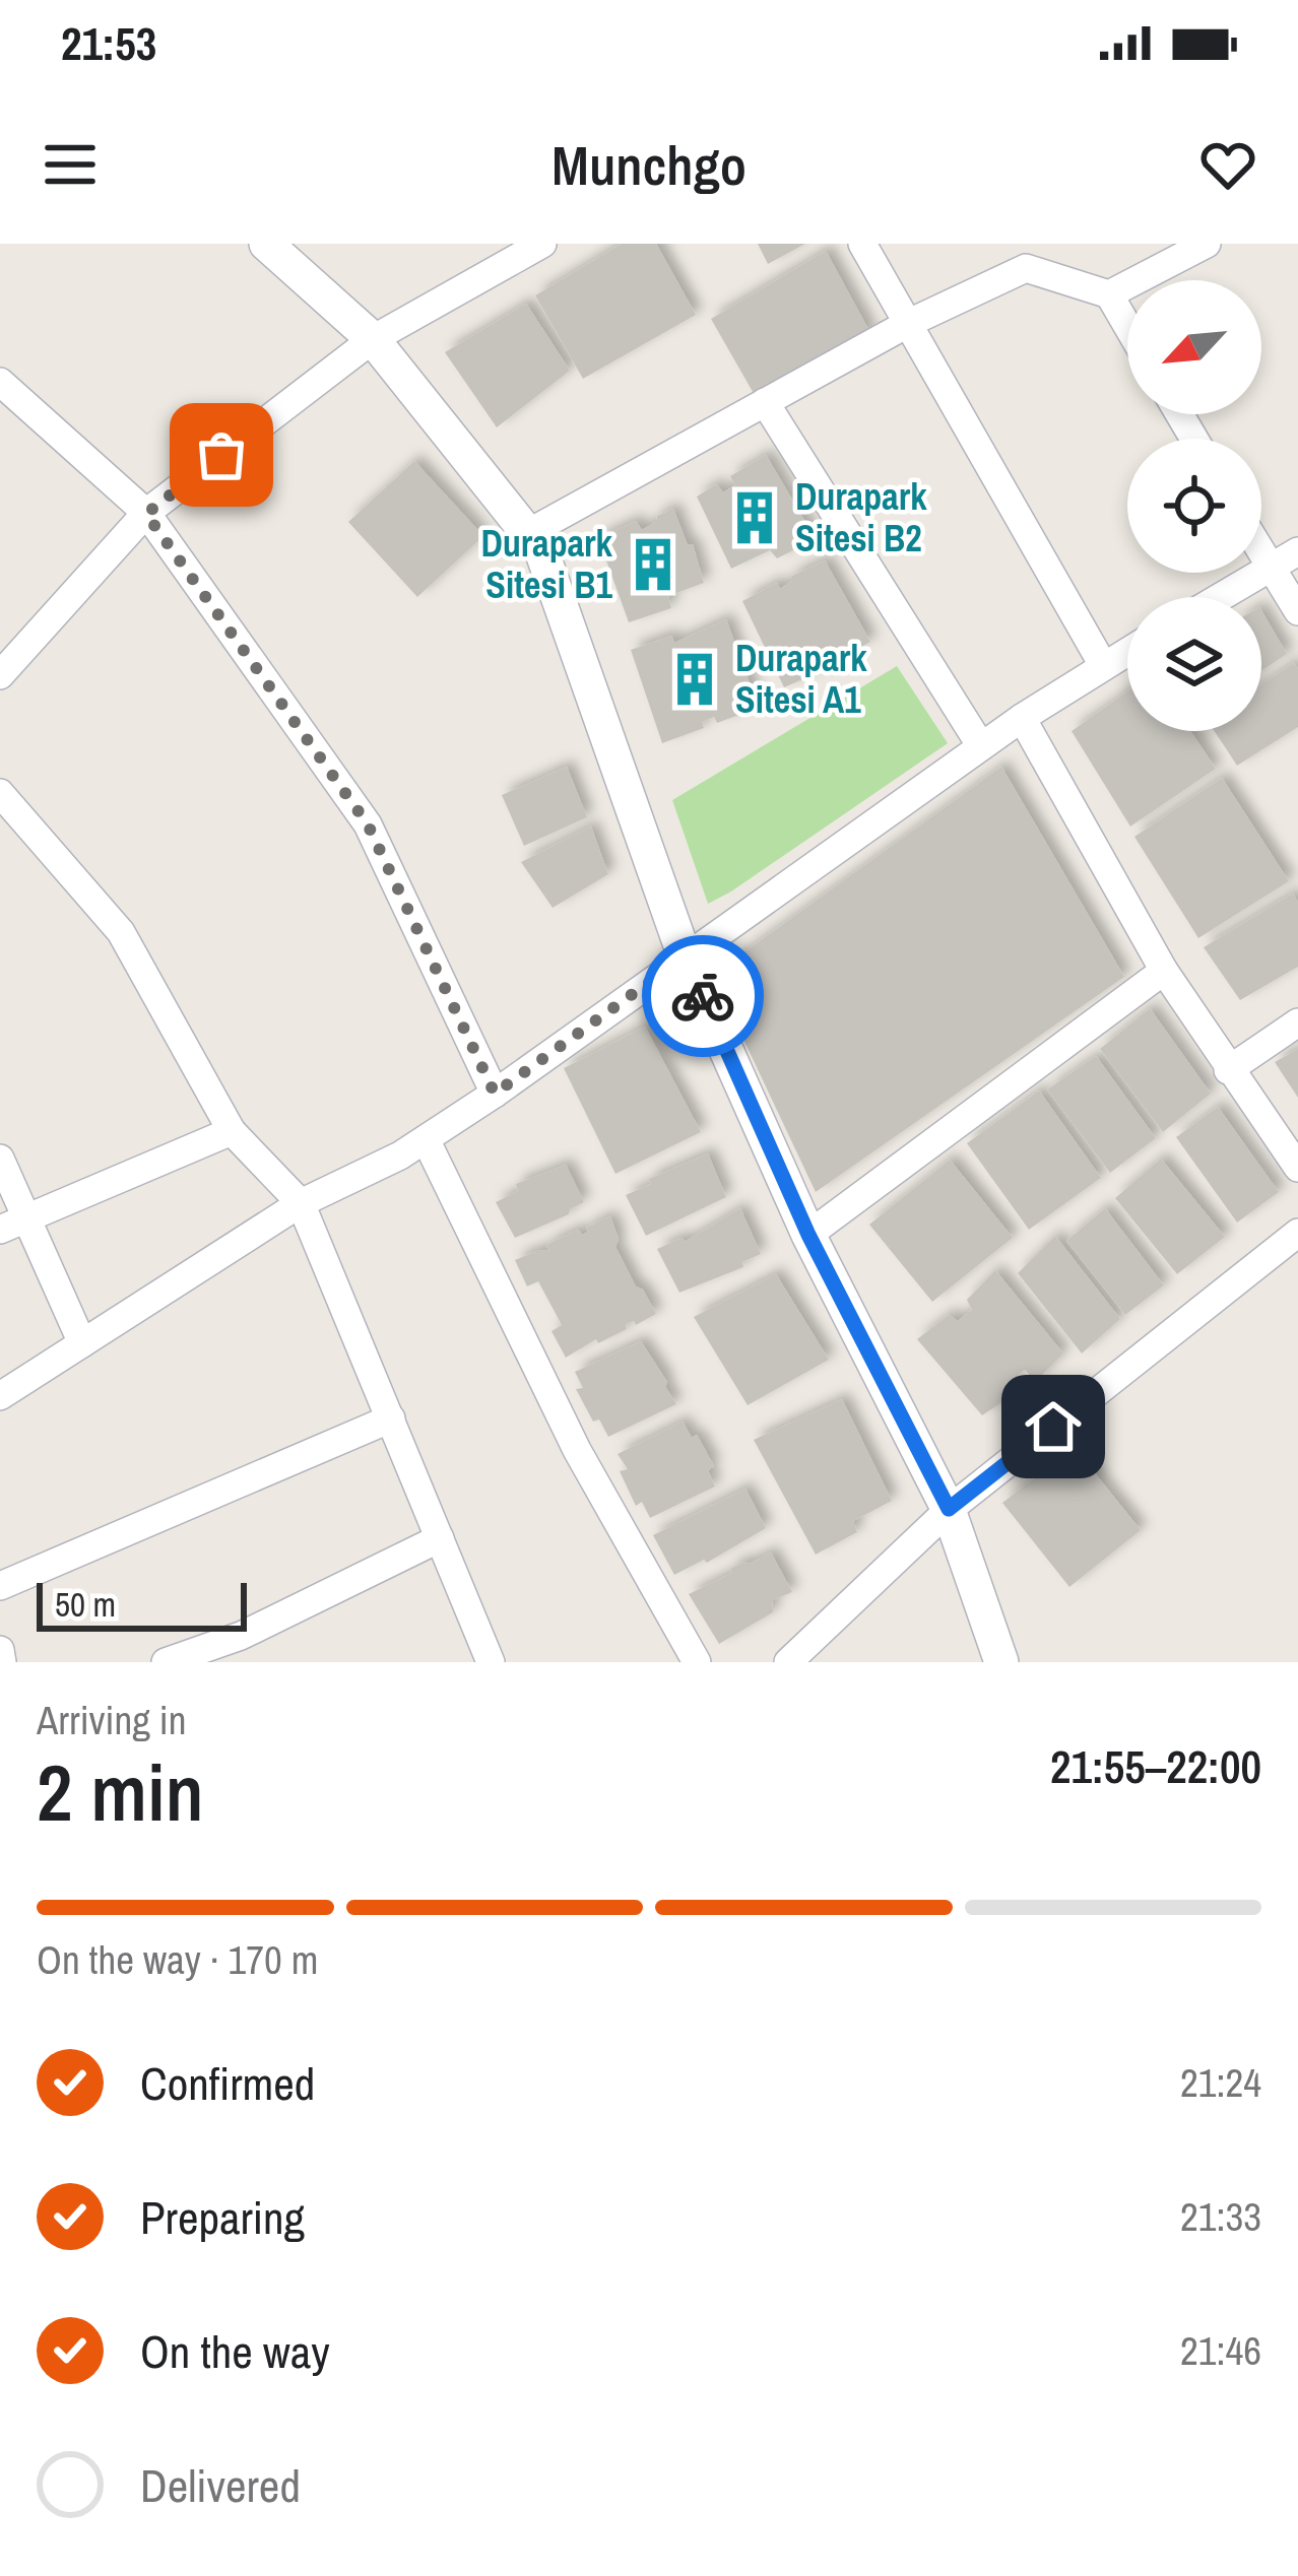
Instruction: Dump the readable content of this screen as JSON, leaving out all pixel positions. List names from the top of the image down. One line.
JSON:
{"places":{"building":["Durapark Sitesi B2","Durapark Sitesi B1","Durapark Sitesi A1"]},"scale_bar":"50 m","north":"bottom left","page":{"status":"21:53","header":"Munchgo","scale":"50 m","heading":["2 min","Arriving in","21:55–22:00"],"bar":"On the way · 170 m","list":[["Confirmed","21:24"],["Preparing","21:33"],["On the way","21:46"],"Delivered"]}}
